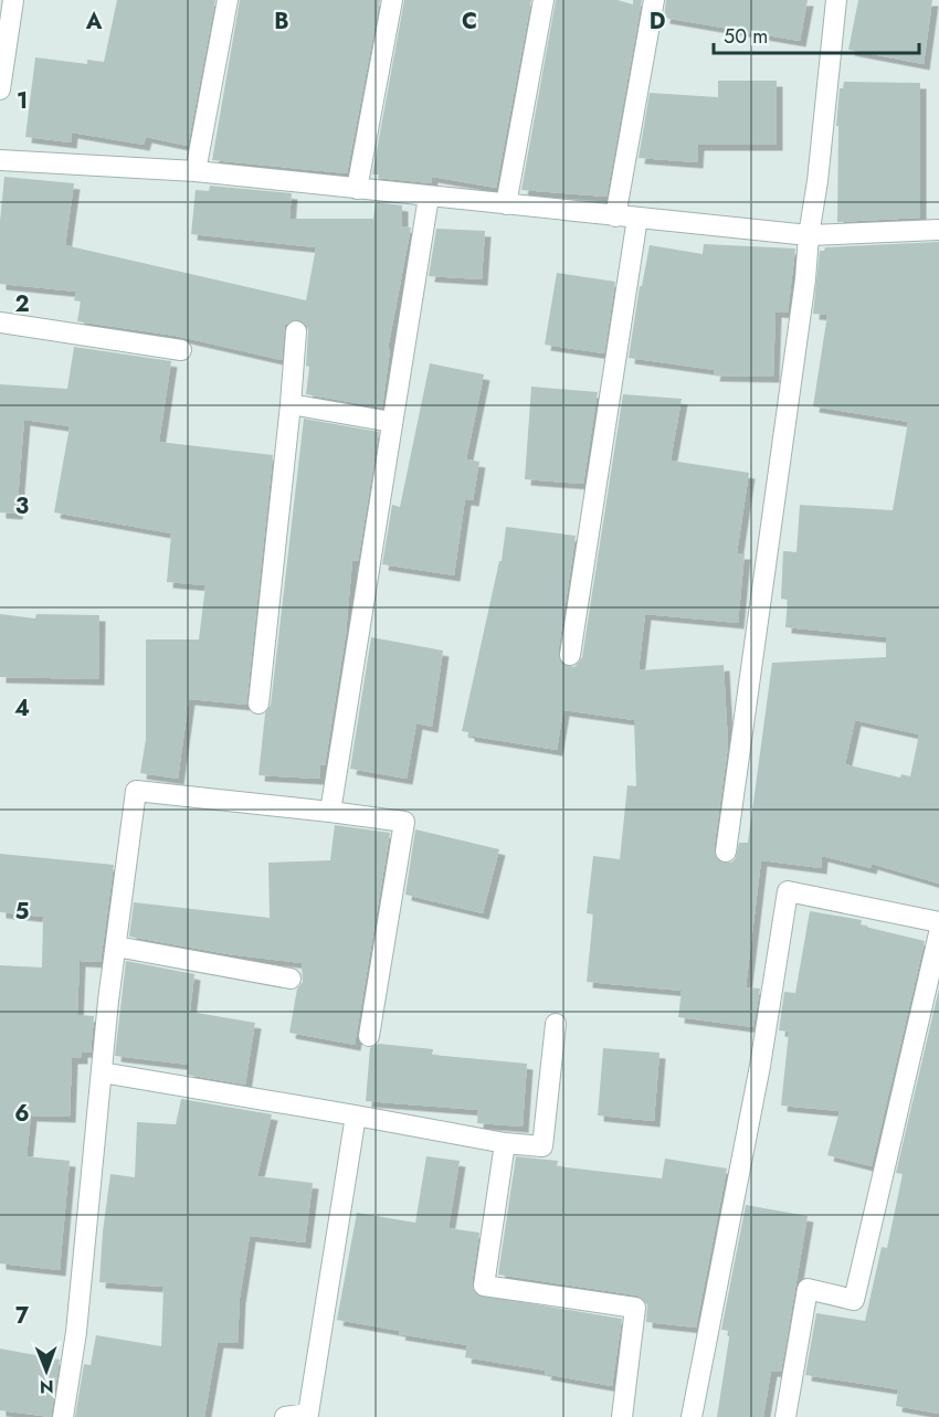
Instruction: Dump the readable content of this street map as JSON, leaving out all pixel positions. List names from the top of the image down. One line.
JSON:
{"scale_bar":"50 m","north":"bottom","grid":{"columns":["A","B","C","D"],"rows":["1","2","3","4","5","6","7"]}}
